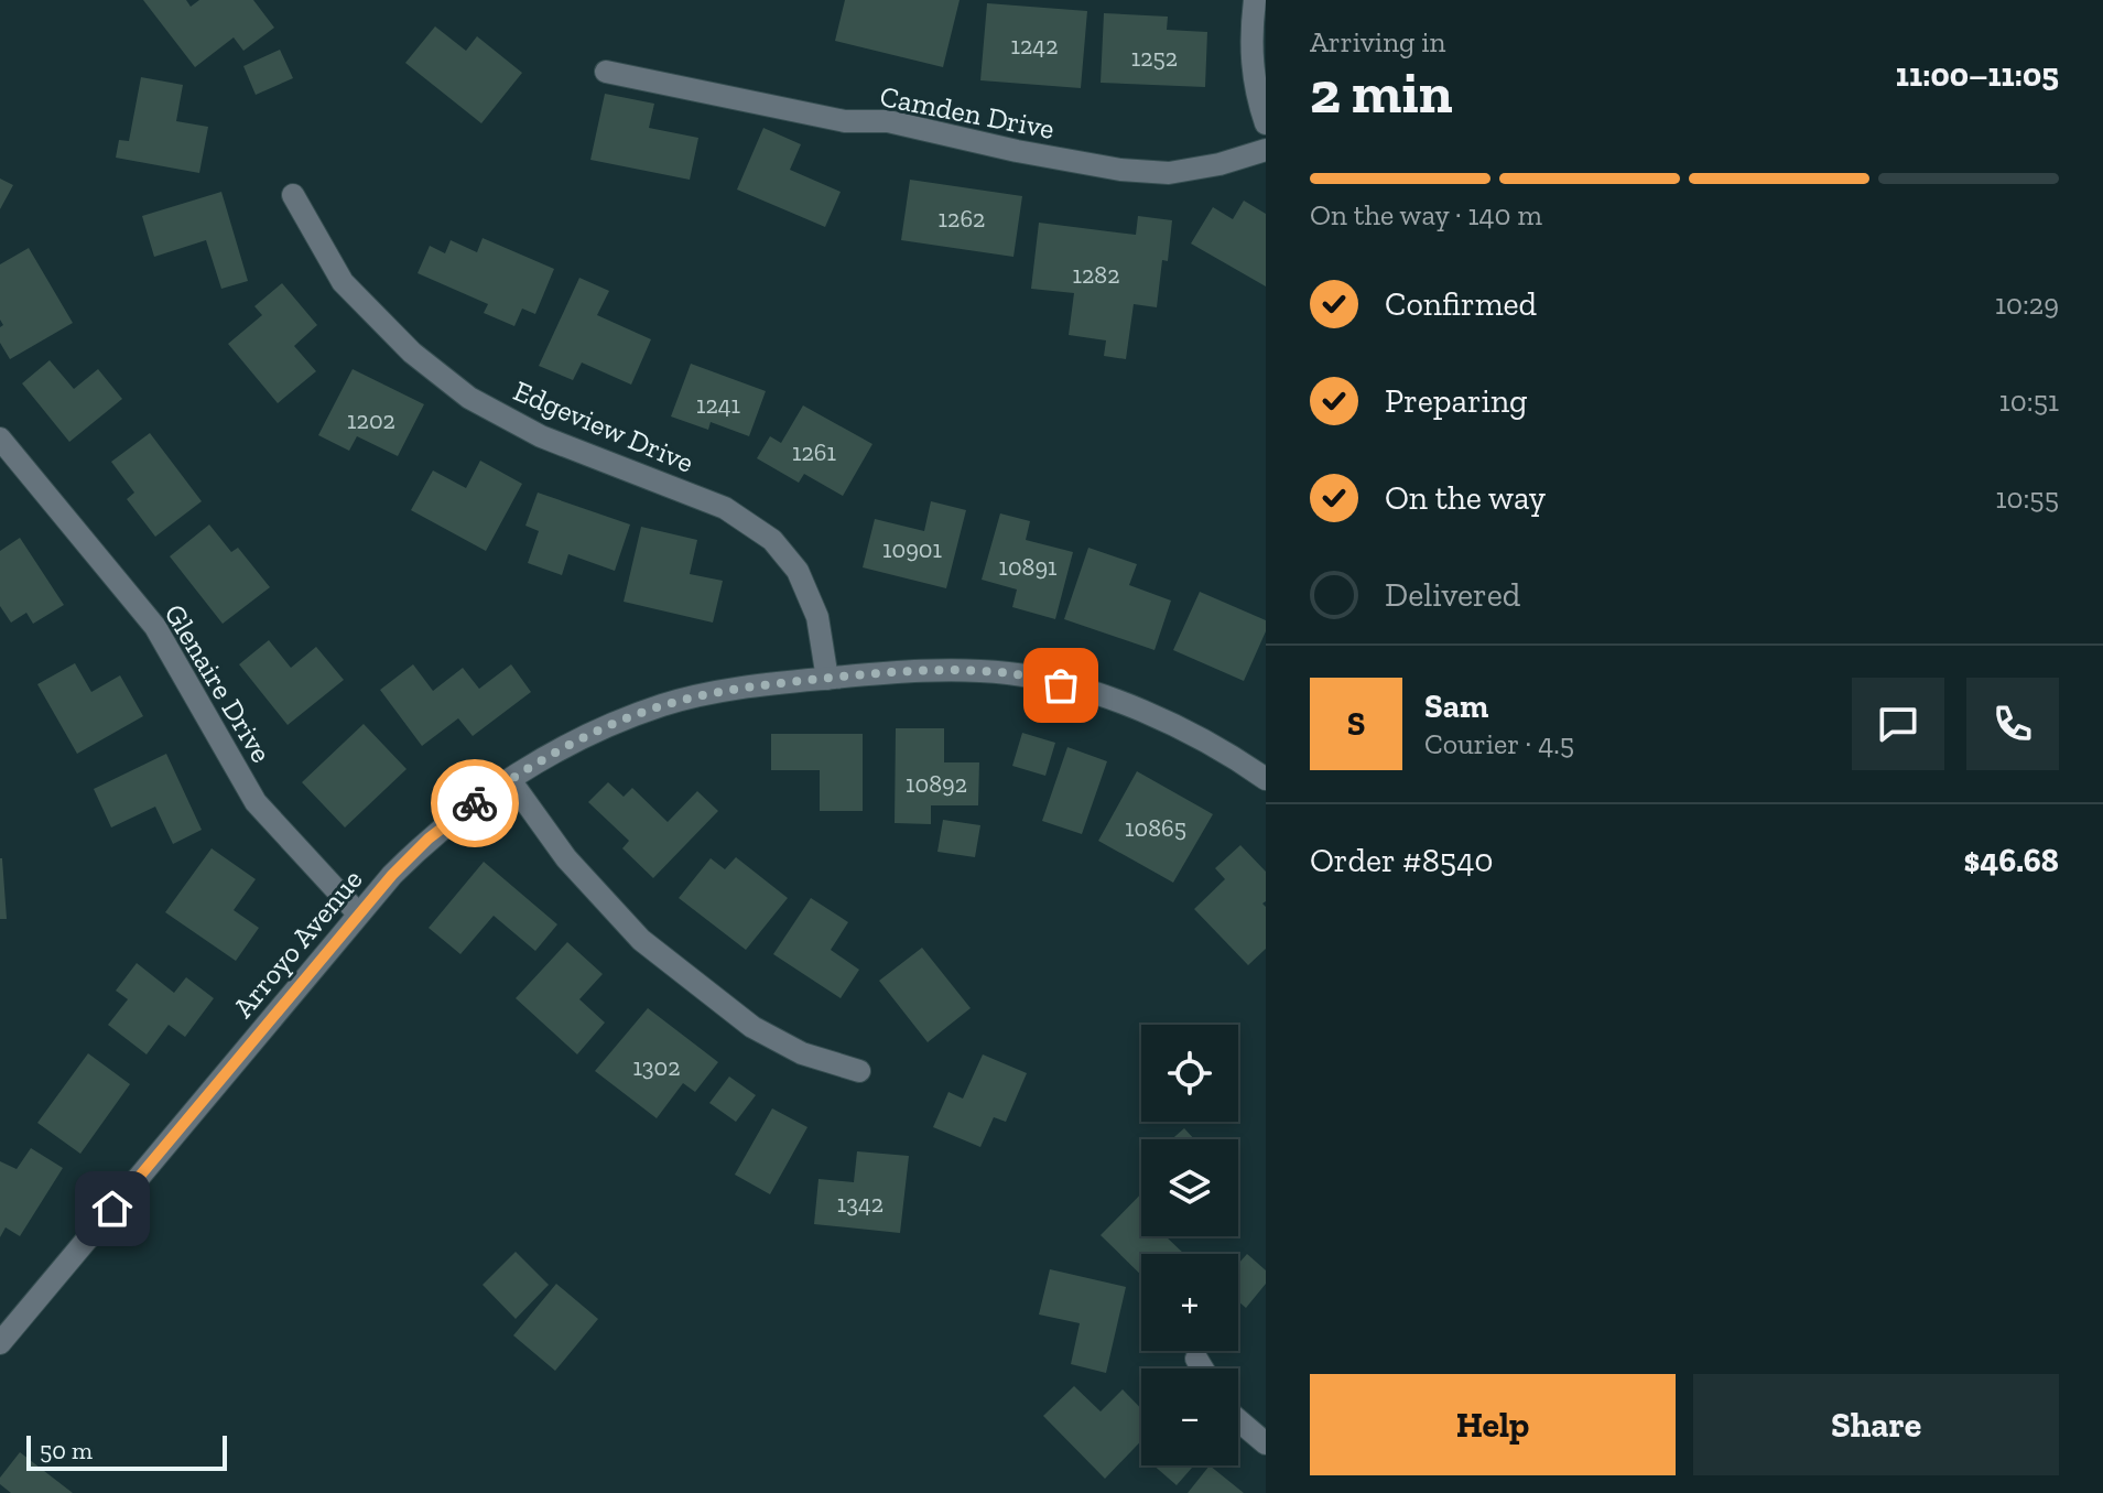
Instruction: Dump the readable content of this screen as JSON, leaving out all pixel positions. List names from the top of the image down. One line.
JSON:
{"streets":{"street":["Camden Drive","Edgeview Drive","Glenaire Drive","Arroyo Avenue"]},"crossings":[["Edgeview Drive","Arroyo Avenue"],["Glenaire Drive","Arroyo Avenue"]],"house_numbers":["1242","1252","1262","1282","1241","1202","1261","10901","10891","10892","10865","1302","1342"],"scale_bar":"50 m","page":{"heading":["2 min","Arriving in","11:00–11:05"],"panel":["Sam","Courier · 4.5","Order #8540","$46.68"],"bar":"On the way · 140 m","list":[["Confirmed","10:29"],["Preparing","10:51"],["On the way","10:55"],"Delivered"],"round":"S","map_buttons":["+","−"],"buttons":["Help","Share"],"scale":"50 m"}}
